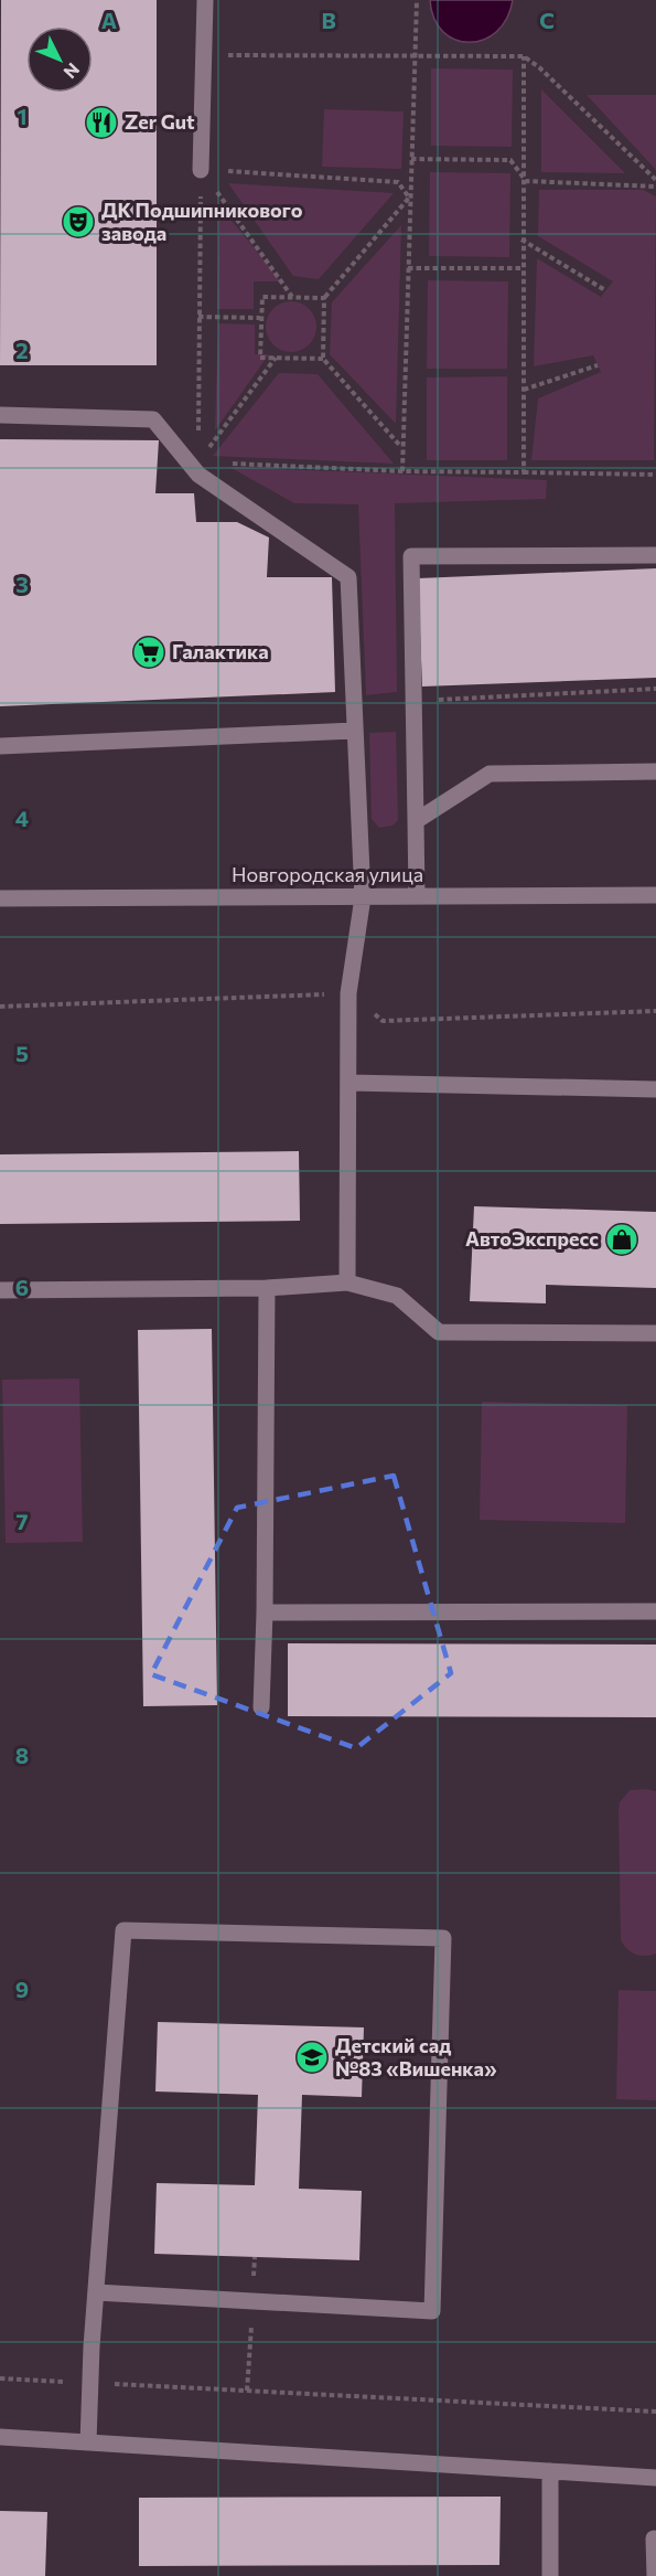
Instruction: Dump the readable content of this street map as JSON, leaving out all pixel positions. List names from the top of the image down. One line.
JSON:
{"streets":{"street":["Новгородская улица"]},"places":{"restaurant":["Zer Gut"],"theatre":["ДК Подшипникового завода"],"supermarket":["Галактика"],"shop":["АвтоЭкспресс"],"school or university":["Детский сад №83 «Вишенка»"]},"north":"bottom right","grid":{"columns":["A","B","C"],"rows":["1","2","3","4","5","6","7","8","9"]}}
